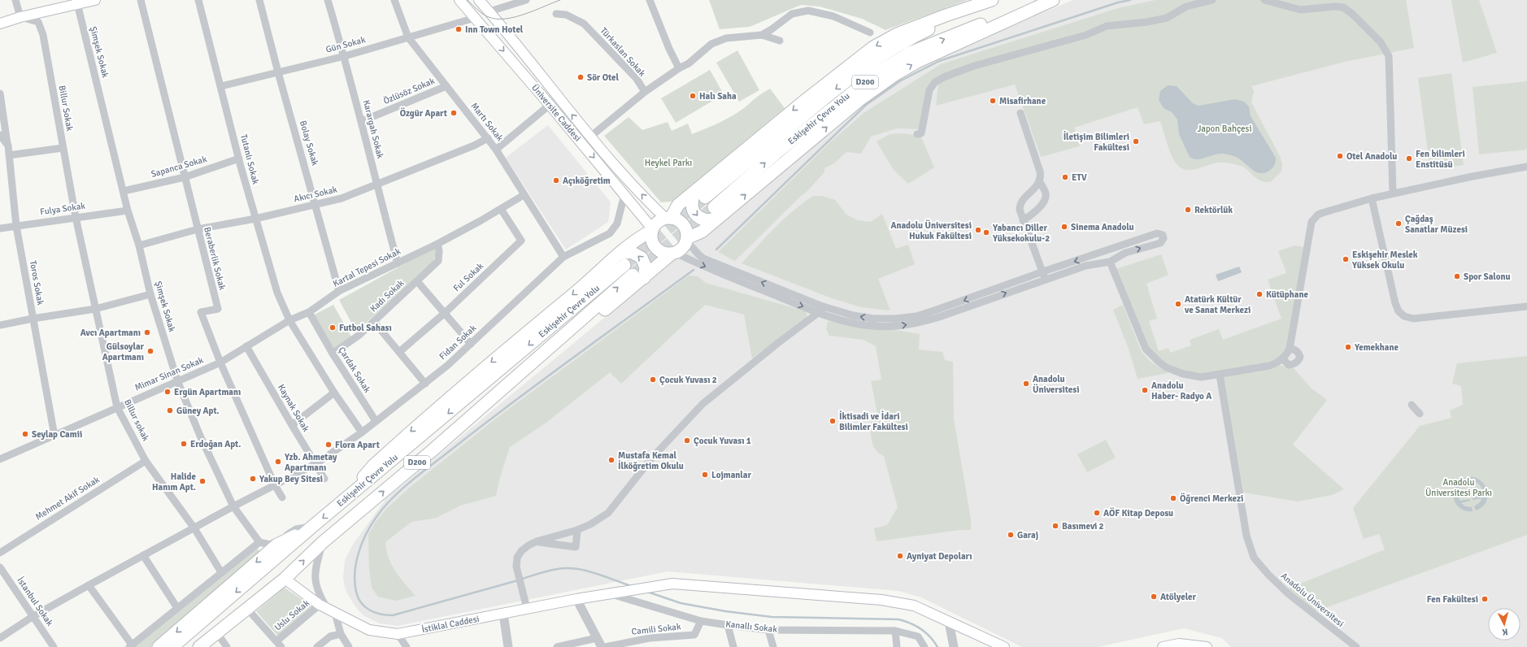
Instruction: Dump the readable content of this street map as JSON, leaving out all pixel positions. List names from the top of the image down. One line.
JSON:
{"streets":{"highway":["D200","Eskişehir Çevre Yolu"],"main road":["Üniversite Caddesi","İstiklal Caddesi","Kanallı Sokak"],"street":["Gün Sokak","Şimşek Sokak","Türkaslan Sokak","Özlüsöz Sokak","Billur Sokak","Martı Sokak","Karargah Sokak","Bolay Sokak","Tutanlı Sokak","Sapanca Sokak","Akıcı Sokak","Fulya Sokak","Beraberlik Sokak","Kartal Tepesi Sokak","Ful Sokak","Toros Sokak","Kadı Sokak","Fidan Sokak","Çardak Sokak","Mimar Sinan Sokak","Kaynak Sokak","Billur sokak","Mehmet Akif Sokak","Anadolu Üniversitesi","İstanbul Sokak","Uslu Sokak","Camili Sokak"]},"crossings":[["Gün Sokak","Üniversite Caddesi"],["Gün Sokak","Martı Sokak"],["Gün Sokak","Karargah Sokak"],["Gün Sokak","Bolay Sokak"],["Gün Sokak","Tutanlı Sokak"],["Şimşek Sokak","Sapanca Sokak"],["Şimşek Sokak","Akıcı Sokak"],["Şimşek Sokak","Fulya Sokak"],["Şimşek Sokak","Fidan Sokak"],["Şimşek Sokak","Mimar Sinan Sokak"],["Özlüsöz Sokak","Martı Sokak"],["Özlüsöz Sokak","Karargah Sokak"],["Billur Sokak","Fulya Sokak"],["Billur Sokak","Billur sokak"],["Üniversite Caddesi","Eskişehir Çevre Yolu"],["Üniversite Caddesi","Fidan Sokak"],["Eskişehir Çevre Yolu","İstiklal Caddesi"],["Martı Sokak","Akıcı Sokak"],["Martı Sokak","Kartal Tepesi Sokak"],["Martı Sokak","Fidan Sokak"],["Karargah Sokak","Akıcı Sokak"],["Karargah Sokak","Kartal Tepesi Sokak"],["Bolay Sokak","Akıcı Sokak"],["Bolay Sokak","Kartal Tepesi Sokak"],["Tutanlı Sokak","Sapanca Sokak"],["Tutanlı Sokak","Akıcı Sokak"],["Tutanlı Sokak","Kartal Tepesi Sokak"],["Tutanlı Sokak","Fidan Sokak"],["Sapanca Sokak","Beraberlik Sokak"],["Akıcı Sokak","Beraberlik Sokak"],["Fulya Sokak","Toros Sokak"],["Fulya Sokak","Billur sokak"],["Beraberlik Sokak","Kartal Tepesi Sokak"],["Beraberlik Sokak","Fidan Sokak"],["Beraberlik Sokak","Mimar Sinan Sokak"],["Kartal Tepesi Sokak","Ful Sokak"],["Kartal Tepesi Sokak","Kadı Sokak"],["Kartal Tepesi Sokak","Çardak Sokak"],["Kartal Tepesi Sokak","Mimar Sinan Sokak"],["Kartal Tepesi Sokak","Kaynak Sokak"],["Toros Sokak","Mimar Sinan Sokak"],["Kadı Sokak","Çardak Sokak"],["Fidan Sokak","Çardak Sokak"],["Fidan Sokak","Kaynak Sokak"],["Fidan Sokak","Billur sokak"],["Fidan Sokak","İstanbul Sokak"],["Mimar Sinan Sokak","Billur sokak"],["Billur sokak","Mehmet Akif Sokak"],["Uslu Sokak","İstiklal Caddesi"],["İstiklal Caddesi","Kanallı Sokak"],["Kanallı Sokak","Camili Sokak"]],"parks":["Japon Bahçesi","Heykel Parkı","Anadolu Üniversitesi Parkı"],"places":["Inn Town Hotel","Sör Otel","Halı Saha","Misafirhane","Özgür Apart","İletişim Bilimleri Fakültesi","Otel Anadolu","Fen bilimleri Enstitüsü","ETV","Açıköğretim","Rektörlük","Çağdaş Sanatlar Müzesi","Sinema Anadolu","Anadolu Üniversitesi Hukuk Fakültesi","Yabancı Diller Yüksekokulu-2","Eskişehir Meslek Yüksek Okulu","Spor Salonu","Kütüphane","Atatürk Kültür ve Sanat Merkezi","Futbol Sahası","Avcı Apartmanı","Yemekhane","Gülsoylar Apartmanı","Çocuk Yuvası 2","Anadolu Üniversitesi","Anadolu Haber- Radyo A","Ergün Apartmanı","Güney Apt.","İktisadi ve İdari Bilimler Fakültesi","Seylap Camii","Çocuk Yuvası 1","Erdoğan Apt.","Flora Apart","Mustafa Kemal İlköğretim Okulu","Yzb. Ahmetay Apartmanı","Lojmanlar","Yakup Bey Sitesi","Halide Hanım Apt.","Öğrenci Merkezi","AÖF Kitap Deposu","Basımevi 2","Garaj","Ayniyat Depoları","Atölyeler","Fen Fakültesi"],"north":"bottom"}
